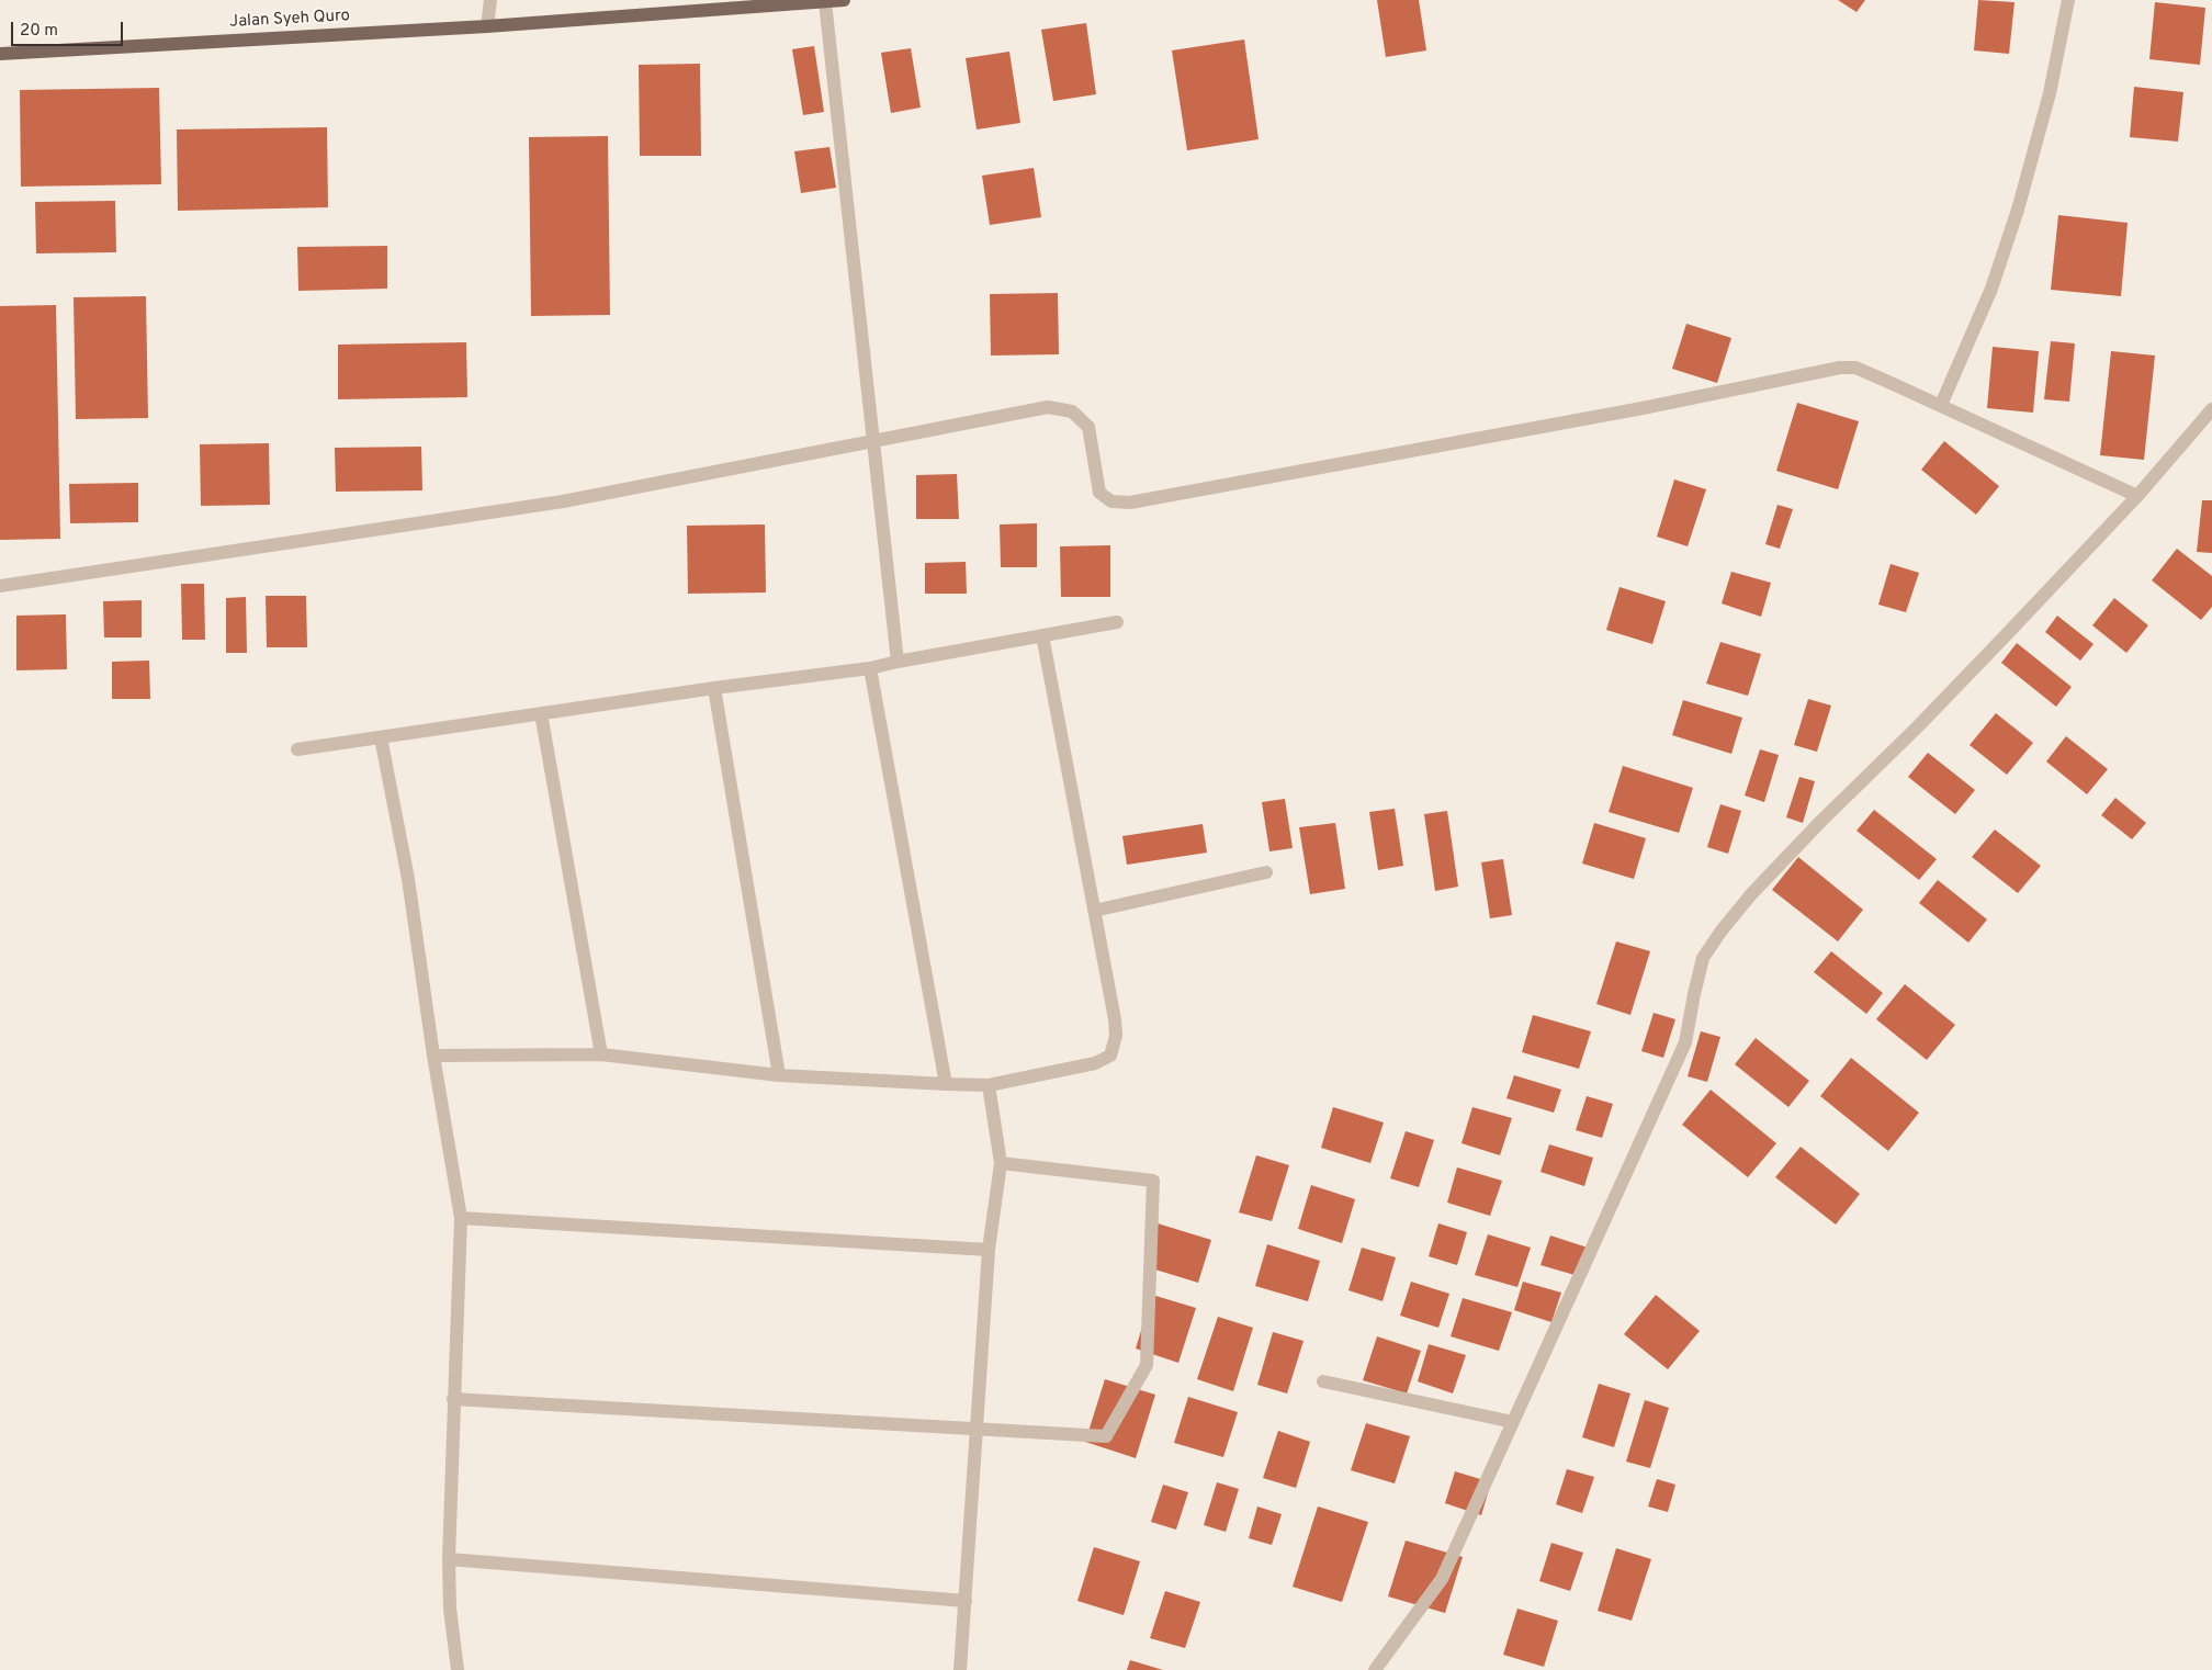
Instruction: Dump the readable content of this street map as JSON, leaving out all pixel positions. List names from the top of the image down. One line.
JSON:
{"streets":{"main road":["Jalan Syeh Quro"]},"scale_bar":"20 m"}
